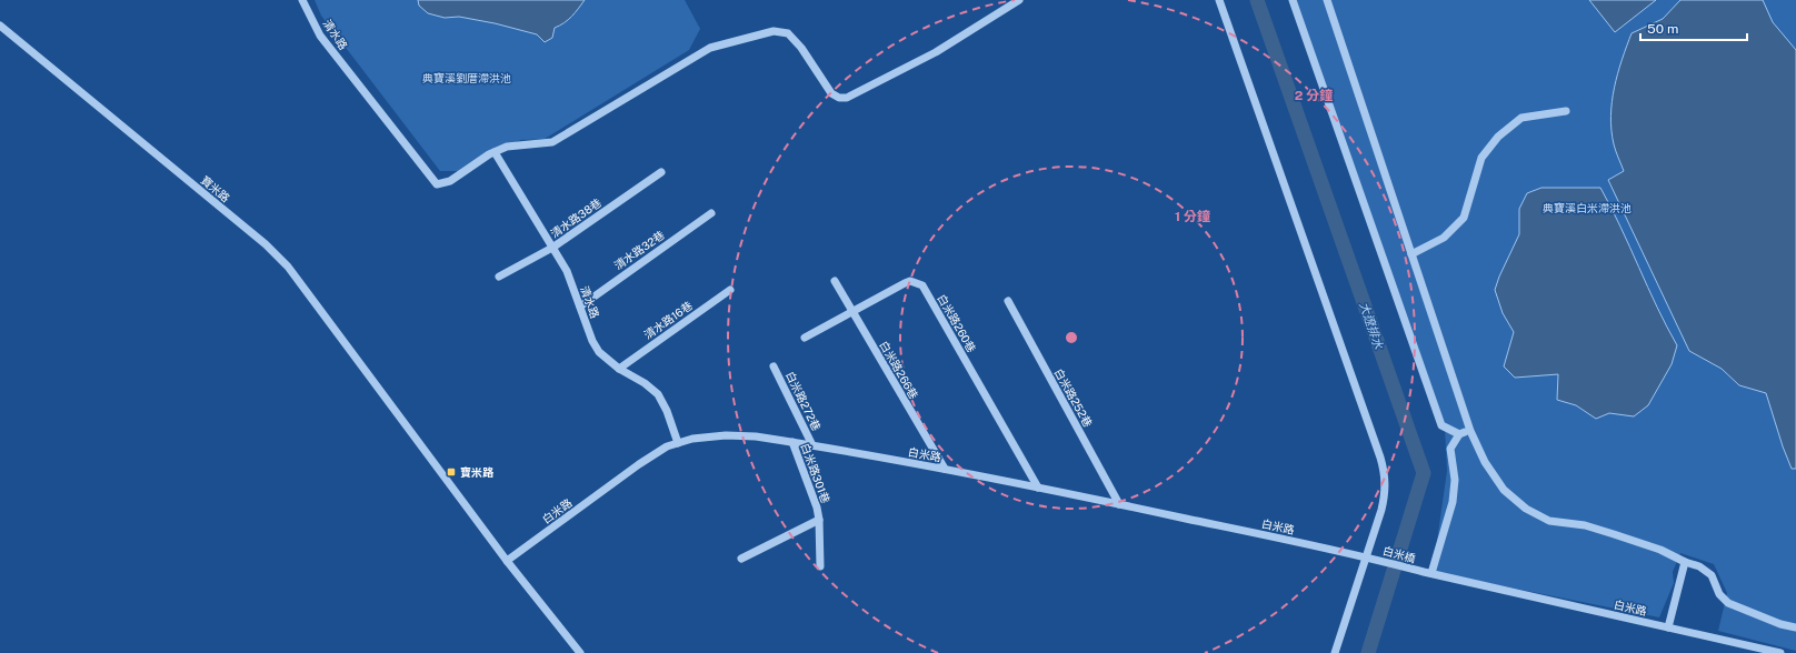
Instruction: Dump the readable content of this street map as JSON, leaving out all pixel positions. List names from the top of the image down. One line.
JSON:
{"streets":{"street":["清水路","寶米路","清水路38巷","清水路32巷","清水路16巷","白米路260巷","白米路266巷","白米路252巷","白米路272巷","白米路","白米路301巷","白米橋"]},"crossings":[["清水路","清水路38巷"],["清水路","清水路32巷"],["清水路","清水路16巷"],["清水路","白米路"],["寶米路","白米路"],["白米路260巷","白米路266巷"],["白米路260巷","白米路"],["白米路266巷","白米路"],["白米路252巷","白米路"],["白米路272巷","白米路"],["白米路","白米路301巷"],["白米路","白米橋"]],"water":["大遼排水"],"parks":["典寶溪劉厝滯洪池","典寶溪白米滯洪池"],"places":{"transit":["寶米路"]},"scale_bar":"50 m","rings":["2 分鐘","1 分鐘"]}
